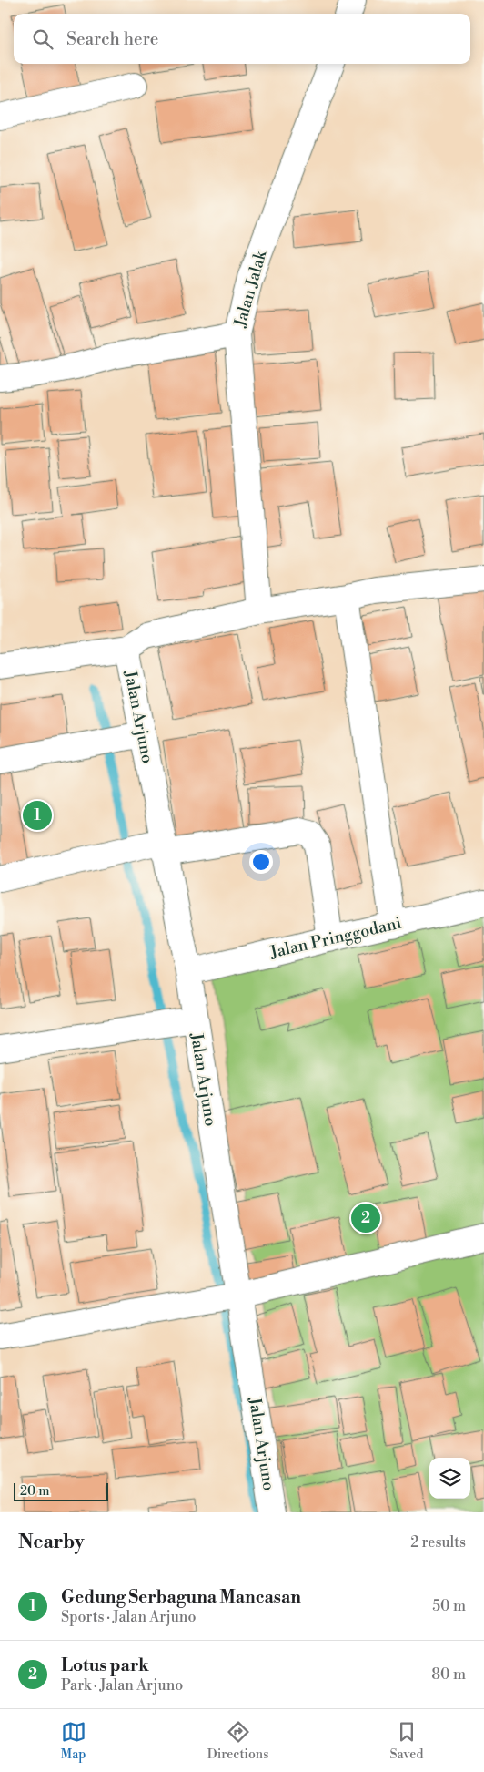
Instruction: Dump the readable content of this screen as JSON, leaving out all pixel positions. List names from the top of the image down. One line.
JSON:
{"streets":{"street":["Jalan Jalak","Jalan Arjuno","Jalan Pringgodani"]},"crossings":[["Jalan Arjuno","Jalan Pringgodani"]],"scale_bar":"20 m","page":{"search":"Search here","pins":["1","2"],"scale":"20 m","heading":["Nearby","2 results"],"list":[{"mark":"1","name":"Gedung Serbaguna Mancasan","note":"Sports · Jalan Arjuno","value":"50 m"},{"mark":"2","name":"Lotus park","note":"Park · Jalan Arjuno","value":"80 m"}],"nav":["Map","Directions","Saved"]}}
